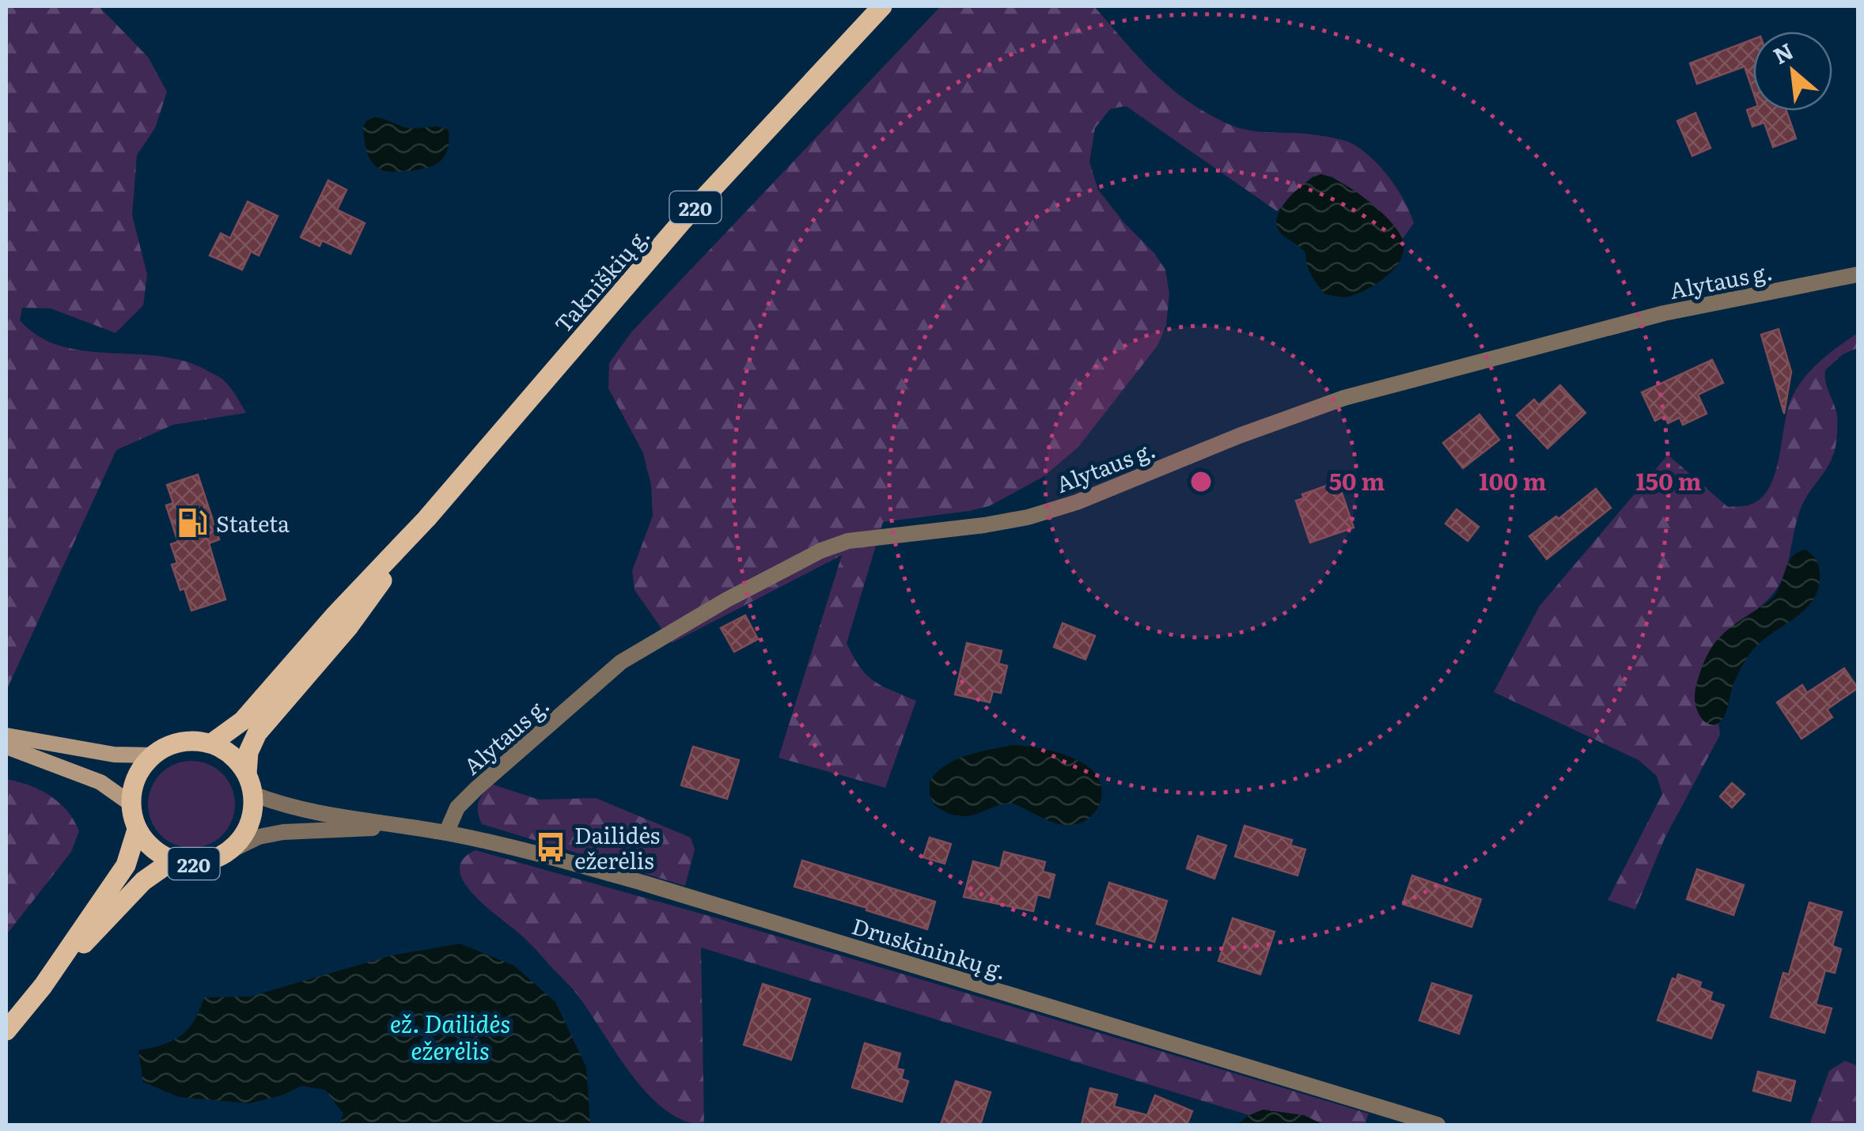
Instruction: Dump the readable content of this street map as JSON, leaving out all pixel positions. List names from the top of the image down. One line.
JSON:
{"streets":{"main road":["220","Takniškių g."],"street":["Alytaus g.","Druskininkų g."]},"crossings":[["220","Takniškių g."],["Alytaus g.","Druskininkų g."]],"water":["ež. Dailidės ežerėlis"],"places":{"fuel station":["Stateta"],"bus stop":["Dailidės ežerėlis"]},"north":"top left","rings":["50 m","100 m","150 m"]}
